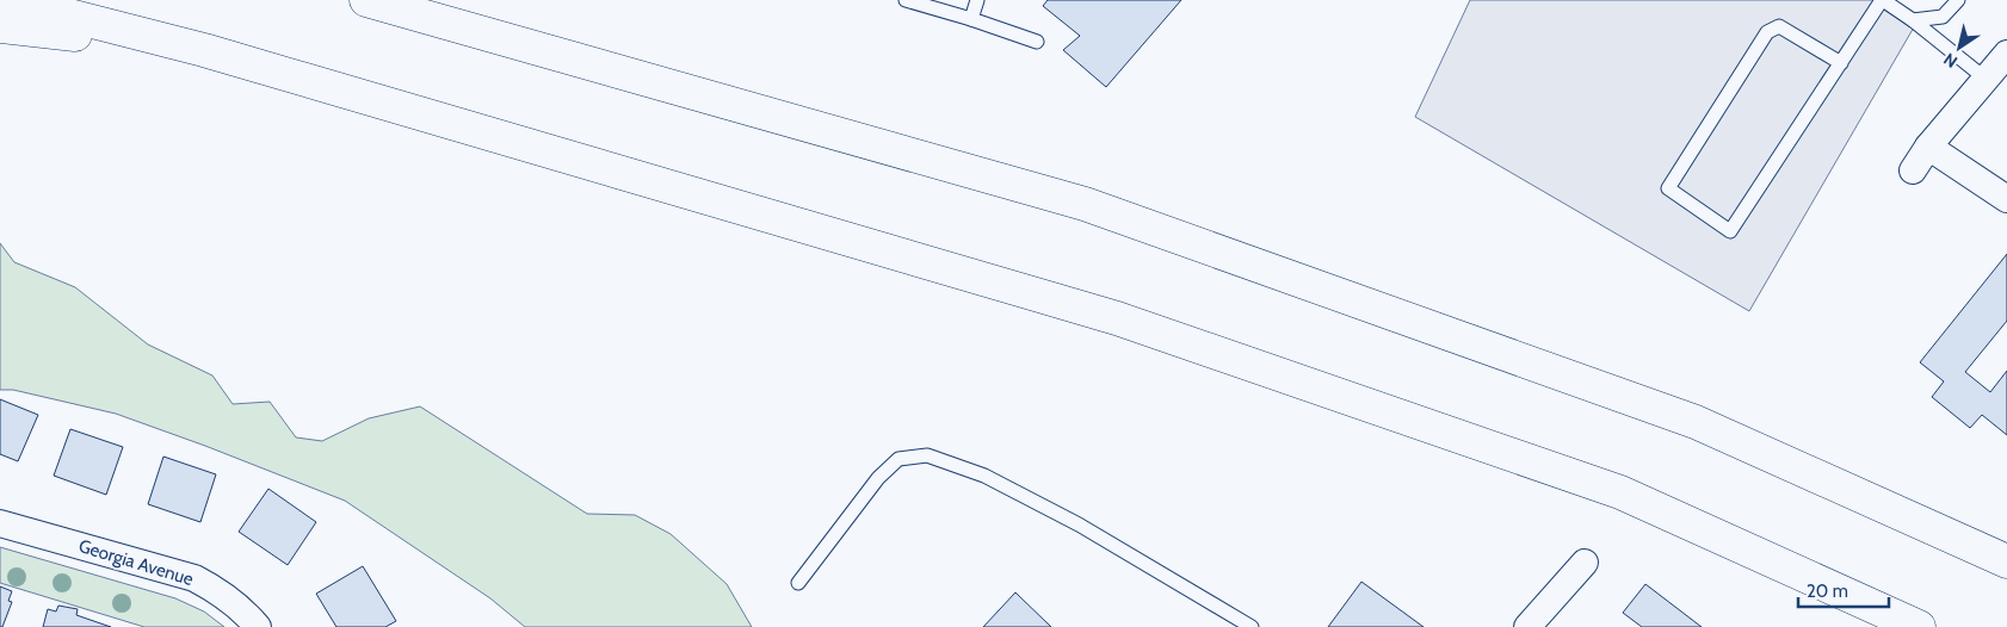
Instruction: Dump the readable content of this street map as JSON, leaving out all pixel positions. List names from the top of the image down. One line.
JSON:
{"streets":{"street":["Georgia Avenue"]},"scale_bar":"20 m","north":"bottom left"}
